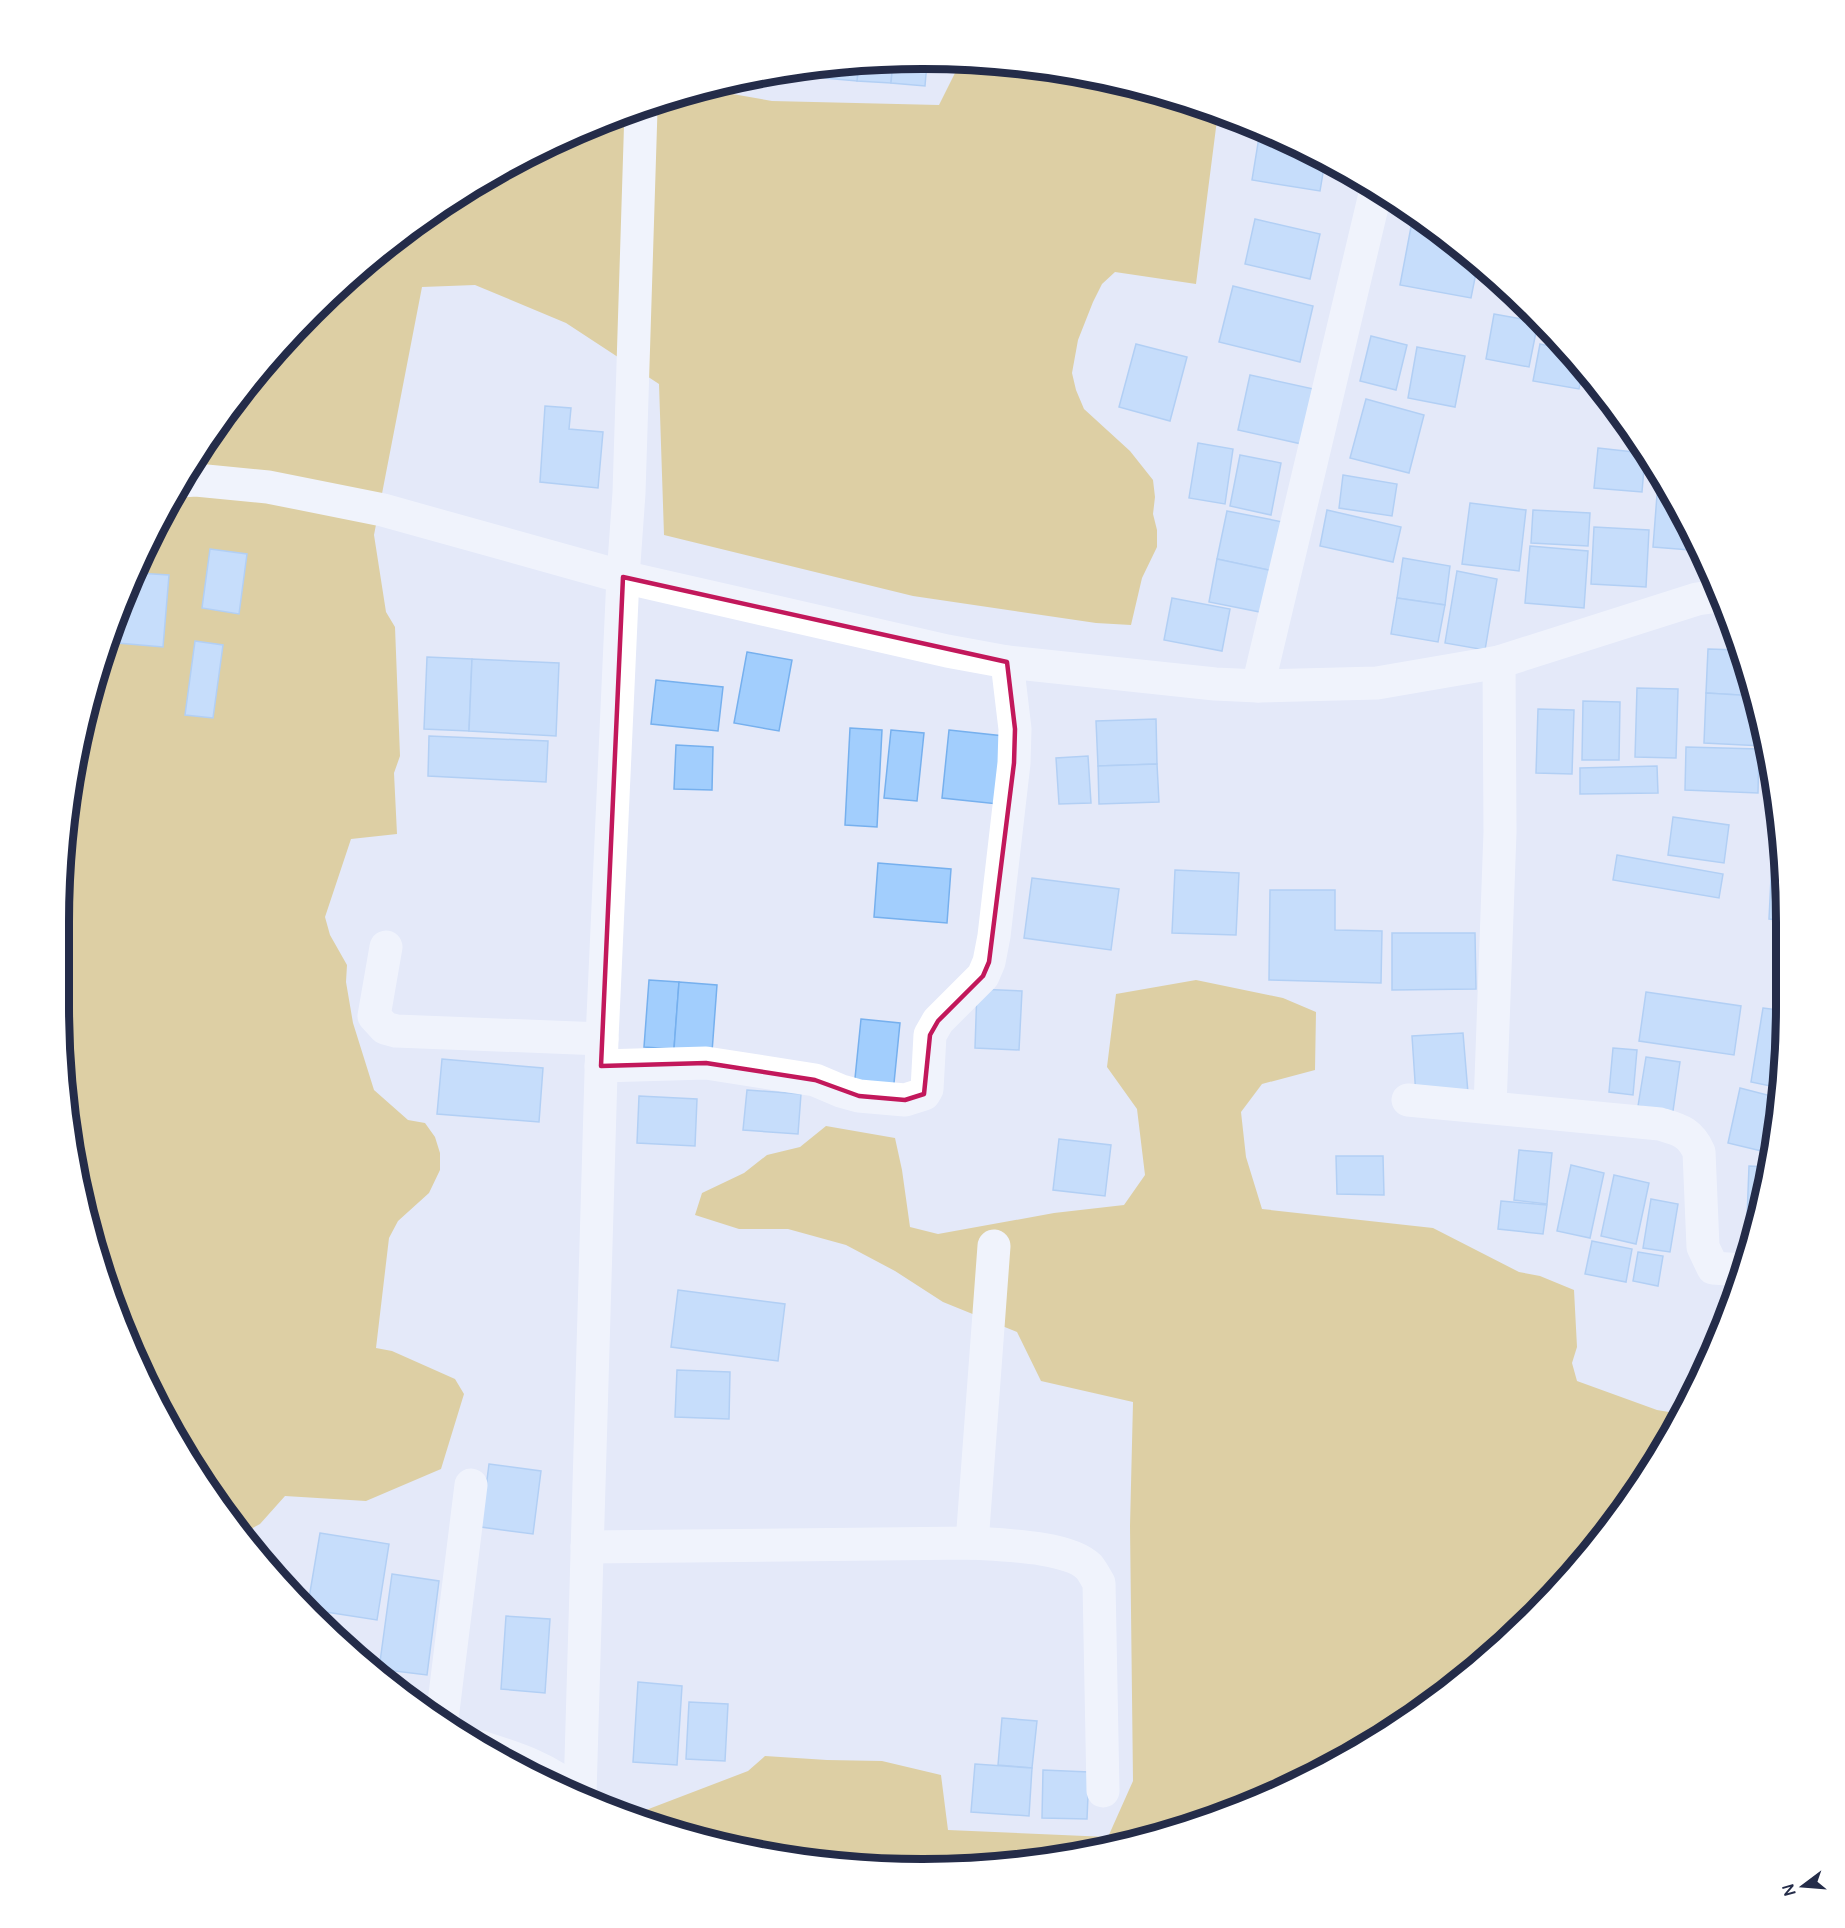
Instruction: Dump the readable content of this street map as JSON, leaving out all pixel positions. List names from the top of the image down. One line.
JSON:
{"north":"left"}
